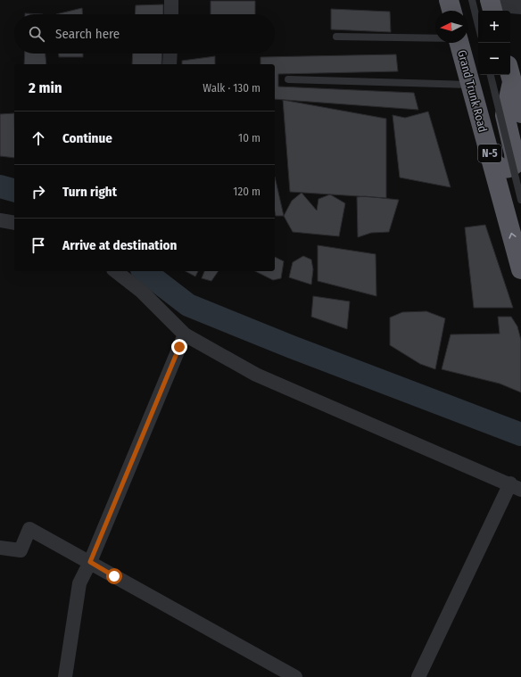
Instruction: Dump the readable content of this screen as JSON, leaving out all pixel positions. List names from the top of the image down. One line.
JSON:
{"streets":{"highway":["Grand Trunk Road","N-5"]},"one_way":["Grand Trunk Road"],"north":"left","page":{"map_buttons":["+","−"],"search":"Search here","heading":["2 min","Walk · 130 m"],"list":[["Continue","10 m"],["Turn right","120 m"],"Arrive at destination"]}}
